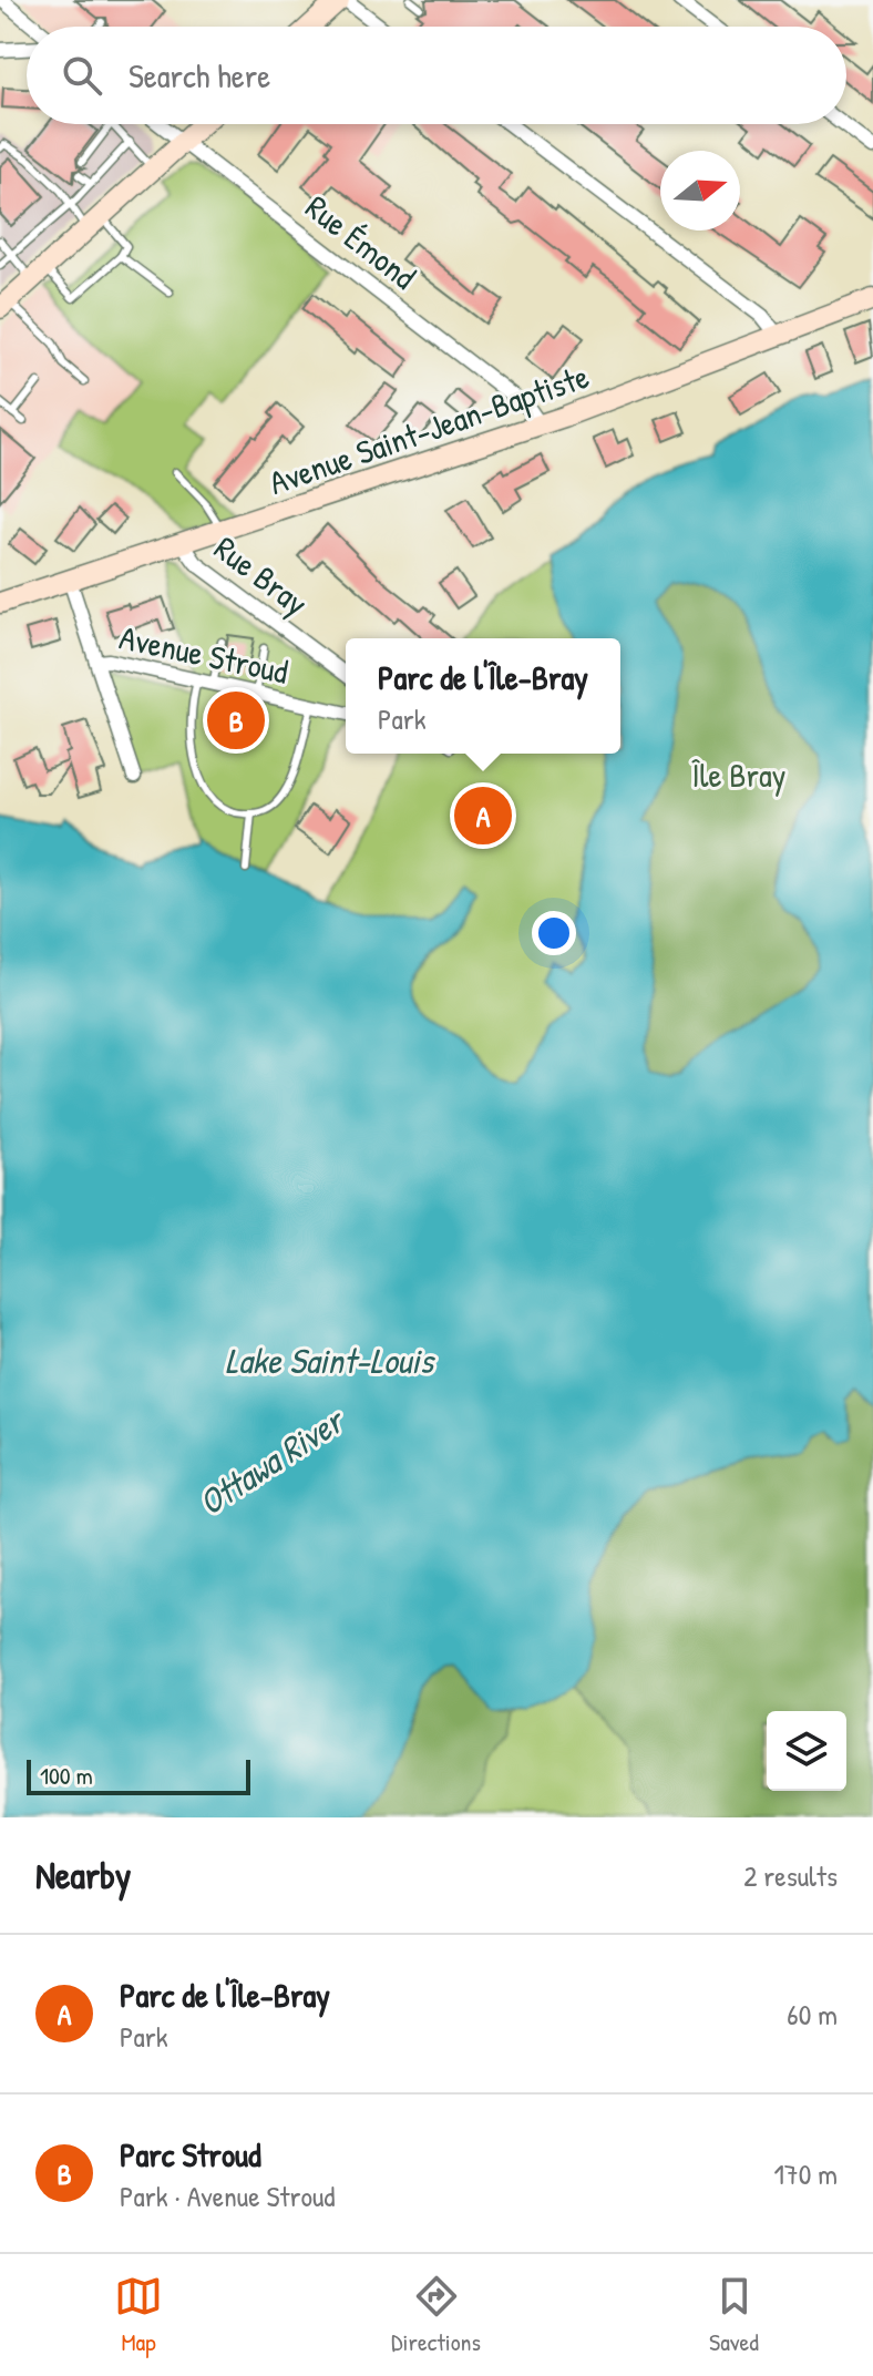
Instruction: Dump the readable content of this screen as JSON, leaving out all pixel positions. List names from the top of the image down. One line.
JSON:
{"streets":{"street":["Rue Émond","Avenue Saint-Jean-Baptiste","Rue Bray","Avenue Stroud"]},"crossings":[["Rue Émond","Avenue Saint-Jean-Baptiste"],["Avenue Saint-Jean-Baptiste","Rue Bray"]],"water":["Lake Saint-Louis","Ottawa River"],"parks":["Île Bray"],"scale_bar":"100 m","north":"right","page":{"search":"Search here","popup":["Parc de l'Île-Bray","Park"],"pins":["B","A"],"scale":"100 m","heading":["Nearby","2 results"],"list":[{"mark":"A","name":"Parc de l'Île-Bray","note":"Park","value":"60 m"},{"mark":"B","name":"Parc Stroud","note":"Park · Avenue Stroud","value":"170 m"}],"nav":["Map","Directions","Saved"]}}
